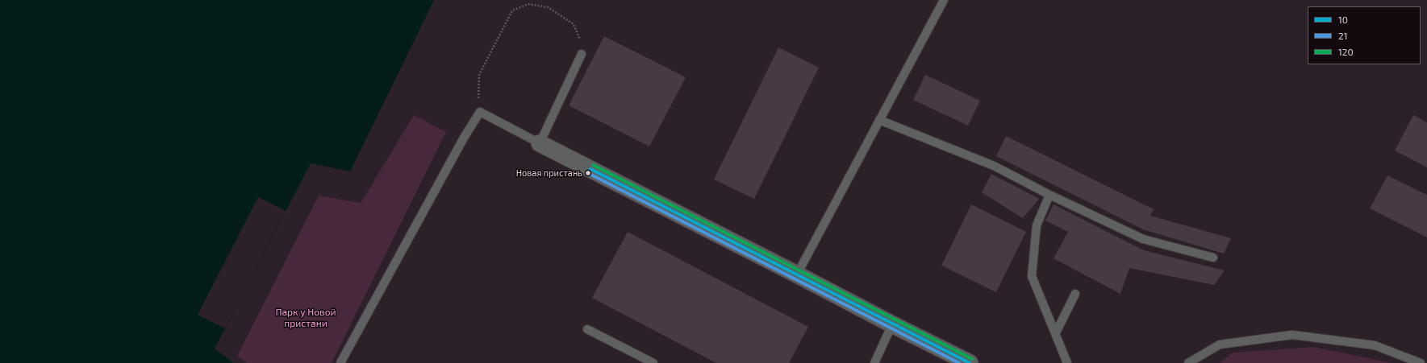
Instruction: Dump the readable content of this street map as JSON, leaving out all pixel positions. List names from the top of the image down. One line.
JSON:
{"parks":["Парк у Новой пристани"],"places":["Новая пристань"],"lines":["transit line 120","transit line 10","transit line 21"],"legend":["10","21","120"]}
